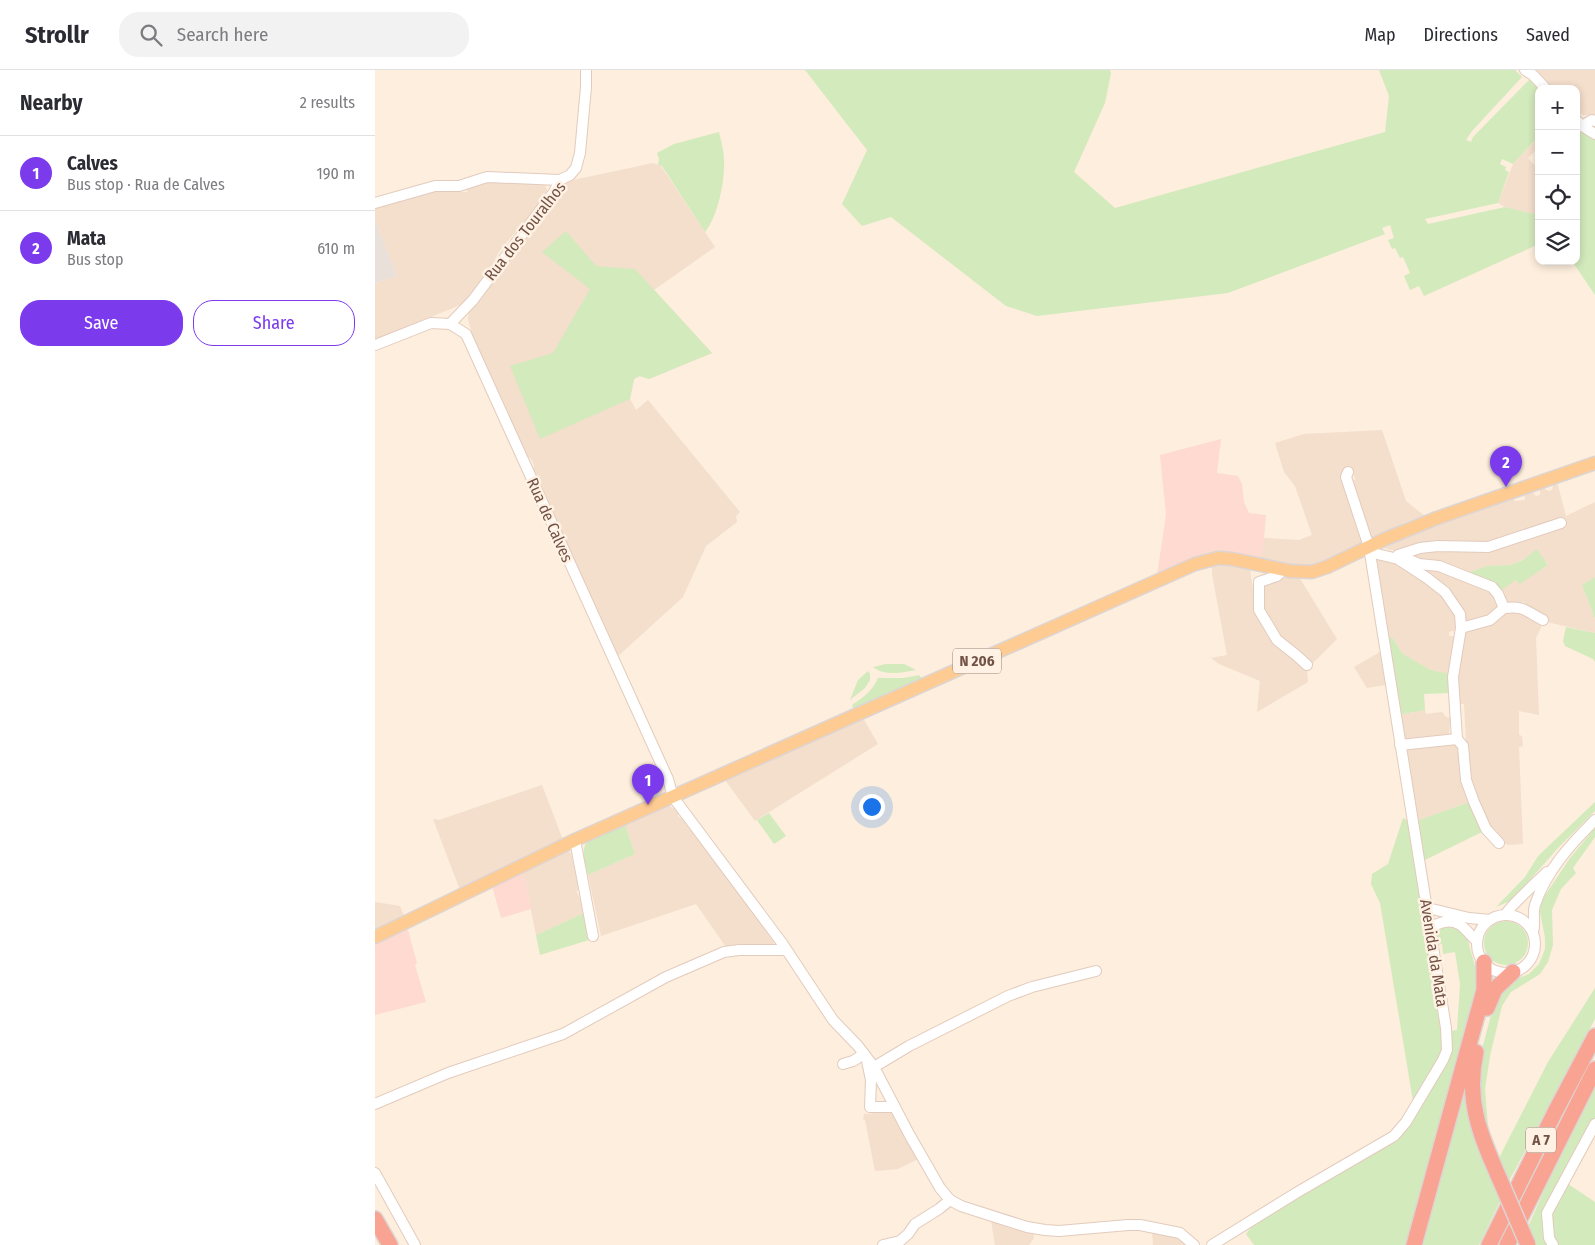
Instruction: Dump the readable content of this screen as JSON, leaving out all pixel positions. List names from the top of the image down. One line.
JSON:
{"streets":{"highway":["A 7"],"main road":["N 206"],"street":["Rua dos Touralhos","Rua de Calves","Avenida da Mata"]},"crossings":[["Rua dos Touralhos","Rua de Calves"],["Rua de Calves","N 206"],["N 206","Avenida da Mata"]],"page":{"header":"Strollr","search":"Search here","nav":["Map","Directions","Saved"],"heading":["Nearby","2 results"],"map_buttons":["+","−"],"list":[{"mark":"1","name":"Calves","note":"Bus stop · Rua de Calves","value":"190 m"},{"mark":"2","name":"Mata","note":"Bus stop","value":"610 m"}],"buttons":["Save","Share"],"pins":["2","1"]}}
